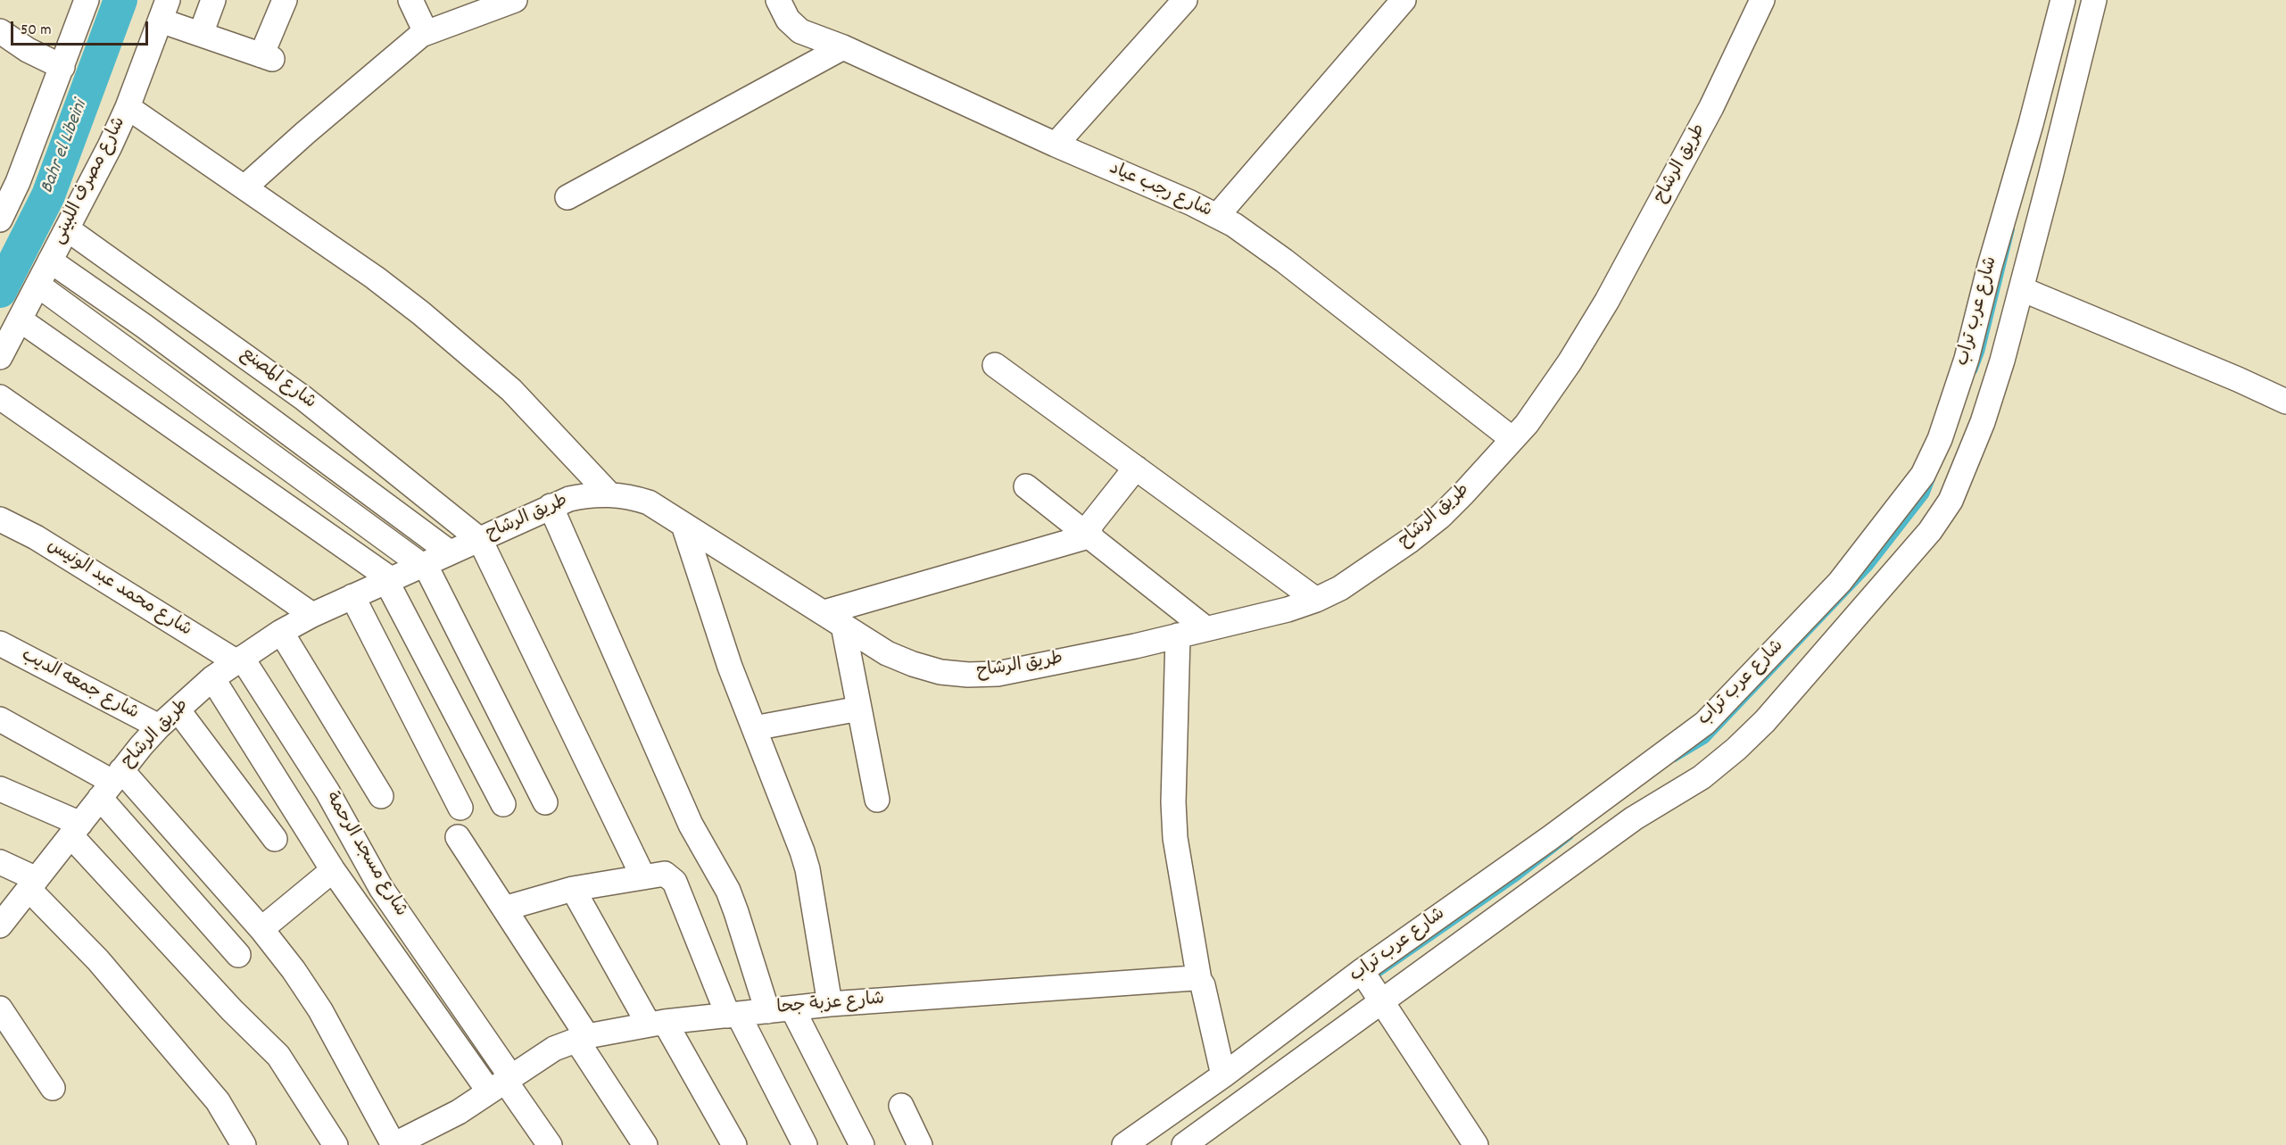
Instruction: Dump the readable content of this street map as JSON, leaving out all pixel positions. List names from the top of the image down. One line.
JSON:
{"streets":{"street":["طريق الرشاح","شارع مصرف اللبينى","شارع رجب عياد","شارع عرب تراب","شارع المصنع","شارع محمد عبد الونيس","شارع جمعه الديب","شارع مسجد الرحمة","شارع عزبة جحا"]},"crossings":[["طريق الرشاح","شارع رجب عياد"],["طريق الرشاح","شارع المصنع"],["طريق الرشاح","شارع محمد عبد الونيس"],["طريق الرشاح","شارع جمعه الديب"],["طريق الرشاح","شارع مسجد الرحمة"],["شارع مصرف اللبينى","شارع المصنع"],["شارع محمد عبد الونيس","شارع مسجد الرحمة"],["شارع مسجد الرحمة","شارع عزبة جحا"]],"water":["Bahr el Libeini"],"scale_bar":"50 m"}
